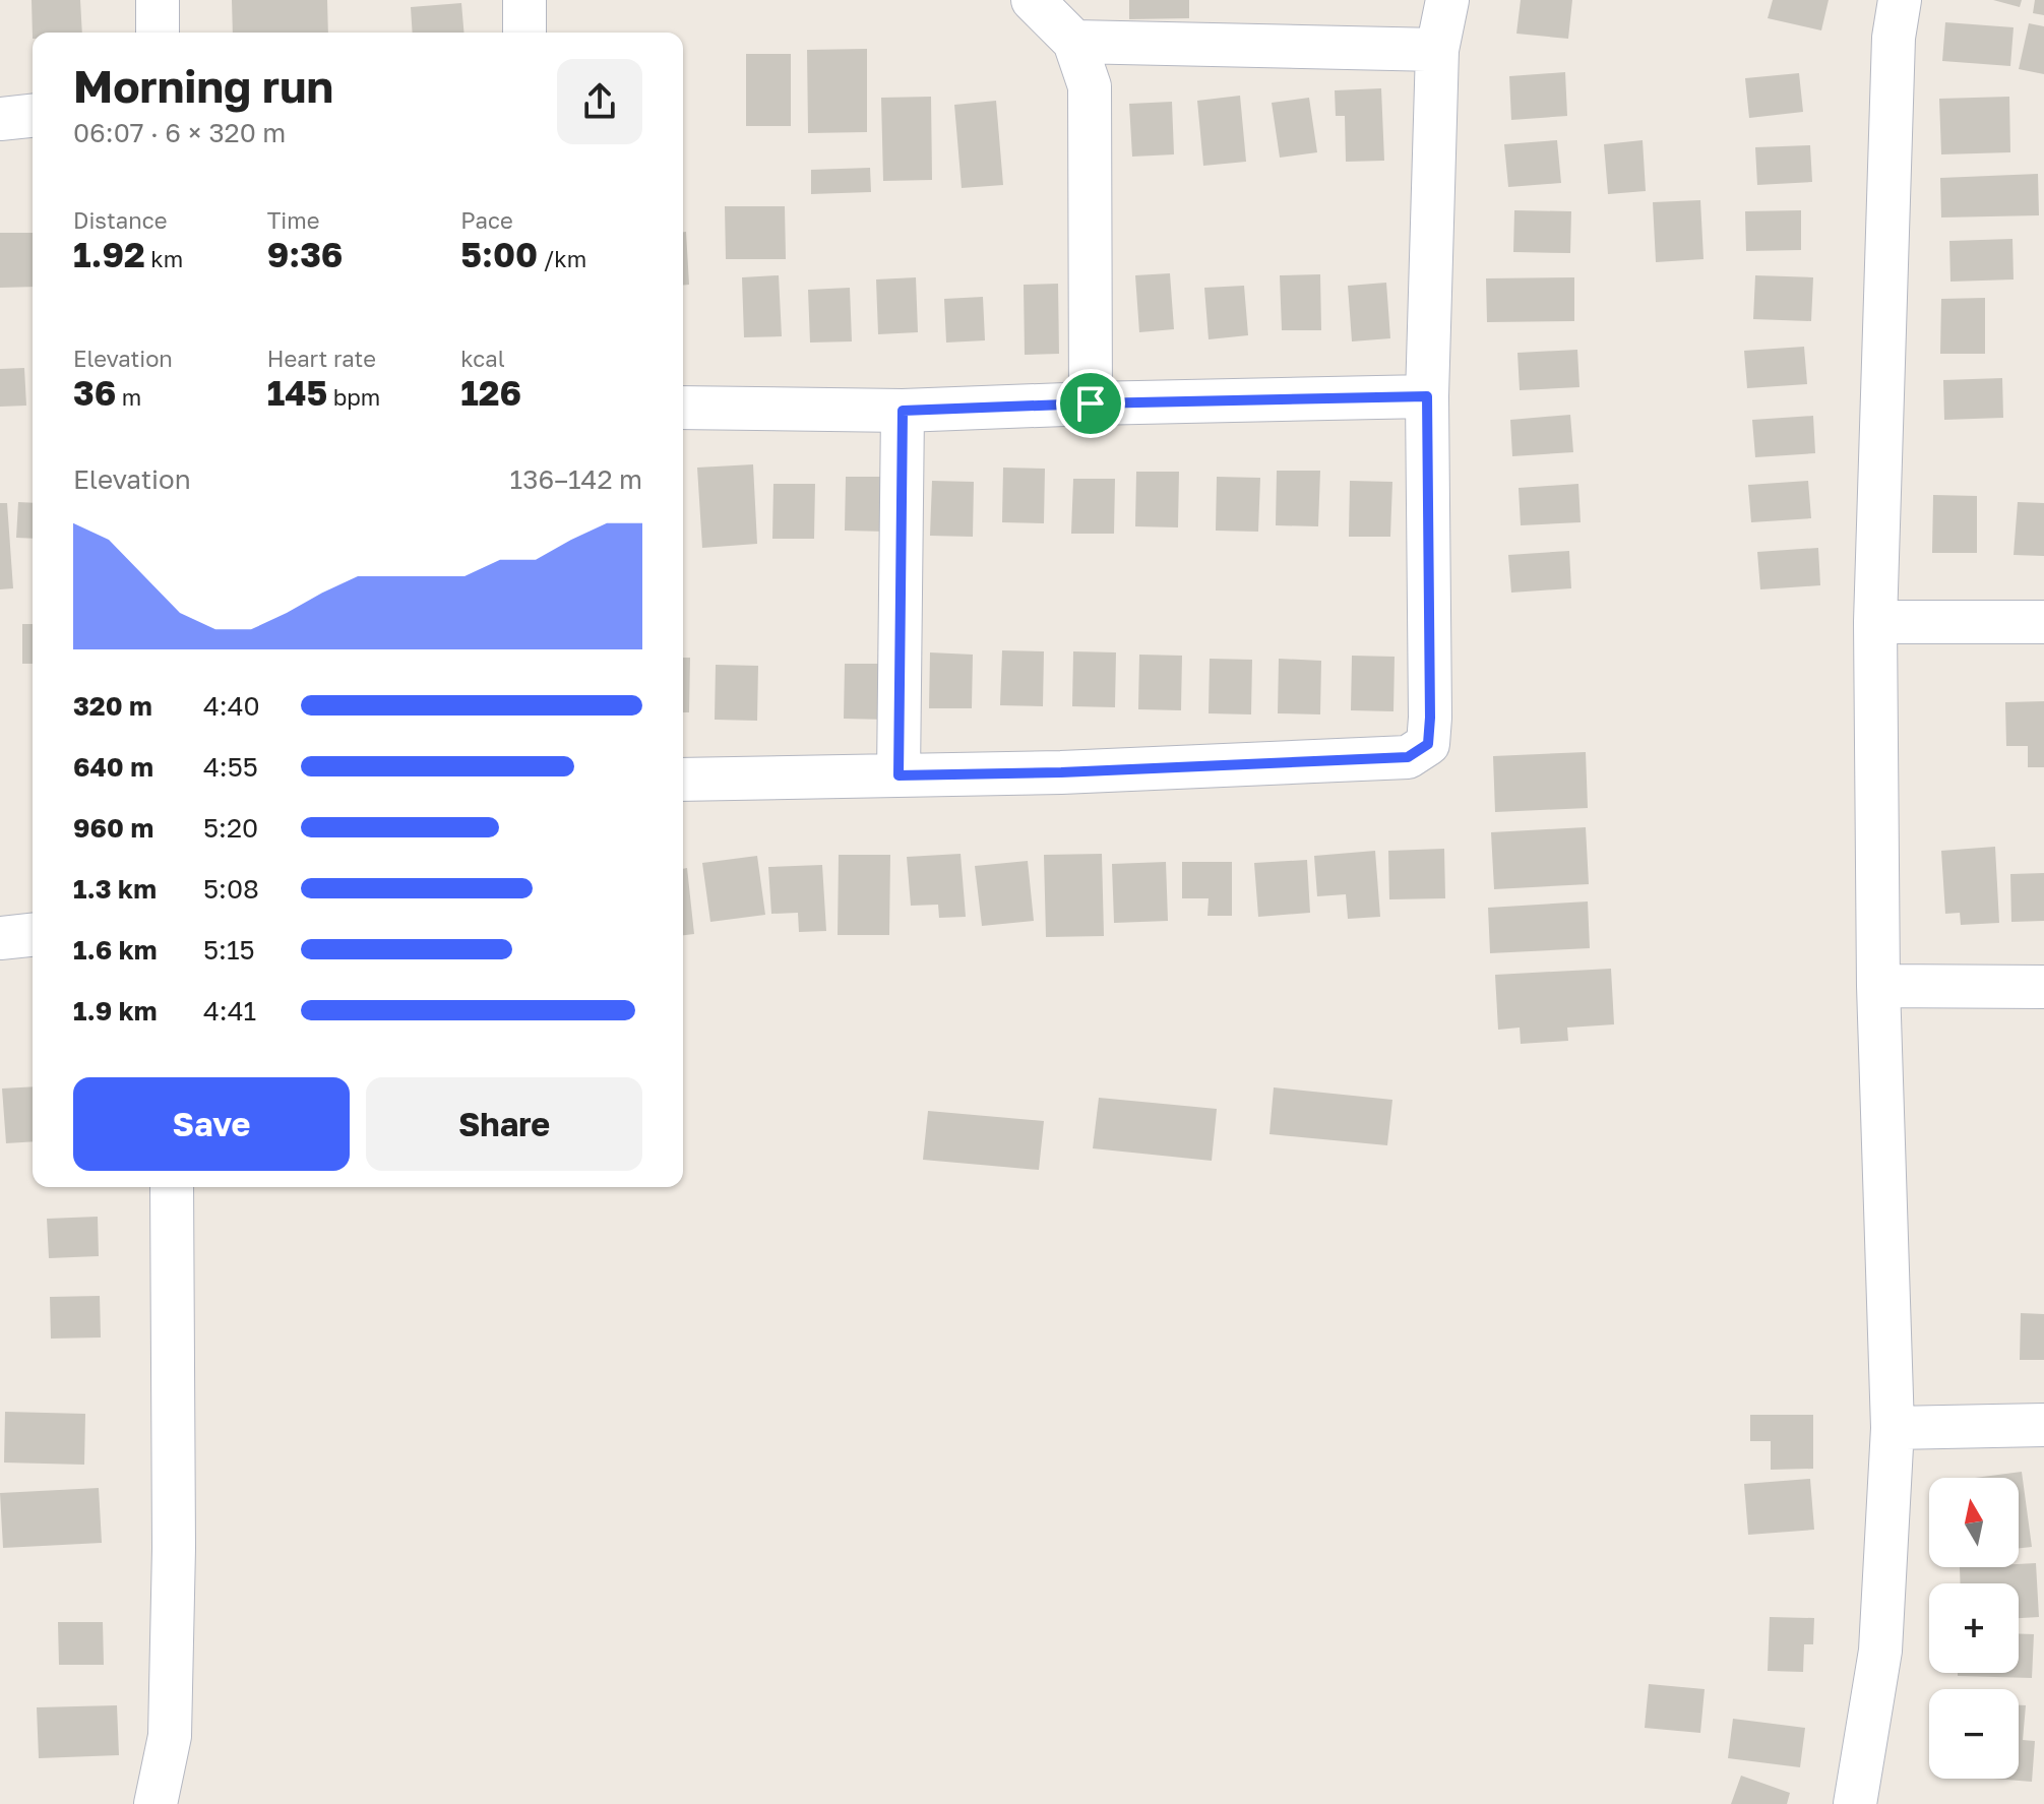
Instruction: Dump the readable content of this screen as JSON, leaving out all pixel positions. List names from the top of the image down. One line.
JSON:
{"north":"top","page":{"heading":["Morning run","06:07 · 6 × 320 m"],"stats":[["Distance","1.92 km"],["Time","9:36"],["Pace","5:00 /km"],["Elevation","36 m"],["Heart rate","145 bpm"],["kcal","126"]],"chart":["Elevation","136–142 m"],"list":[{"name":"320 m","note":"4:40"},{"name":"640 m","note":"4:55"},{"name":"960 m","note":"5:20"},{"name":"1.3 km","note":"5:08"},{"name":"1.6 km","note":"5:15"},{"name":"1.9 km","note":"4:41"}],"buttons":["Save","Share"],"map_buttons":["+","−"]}}
